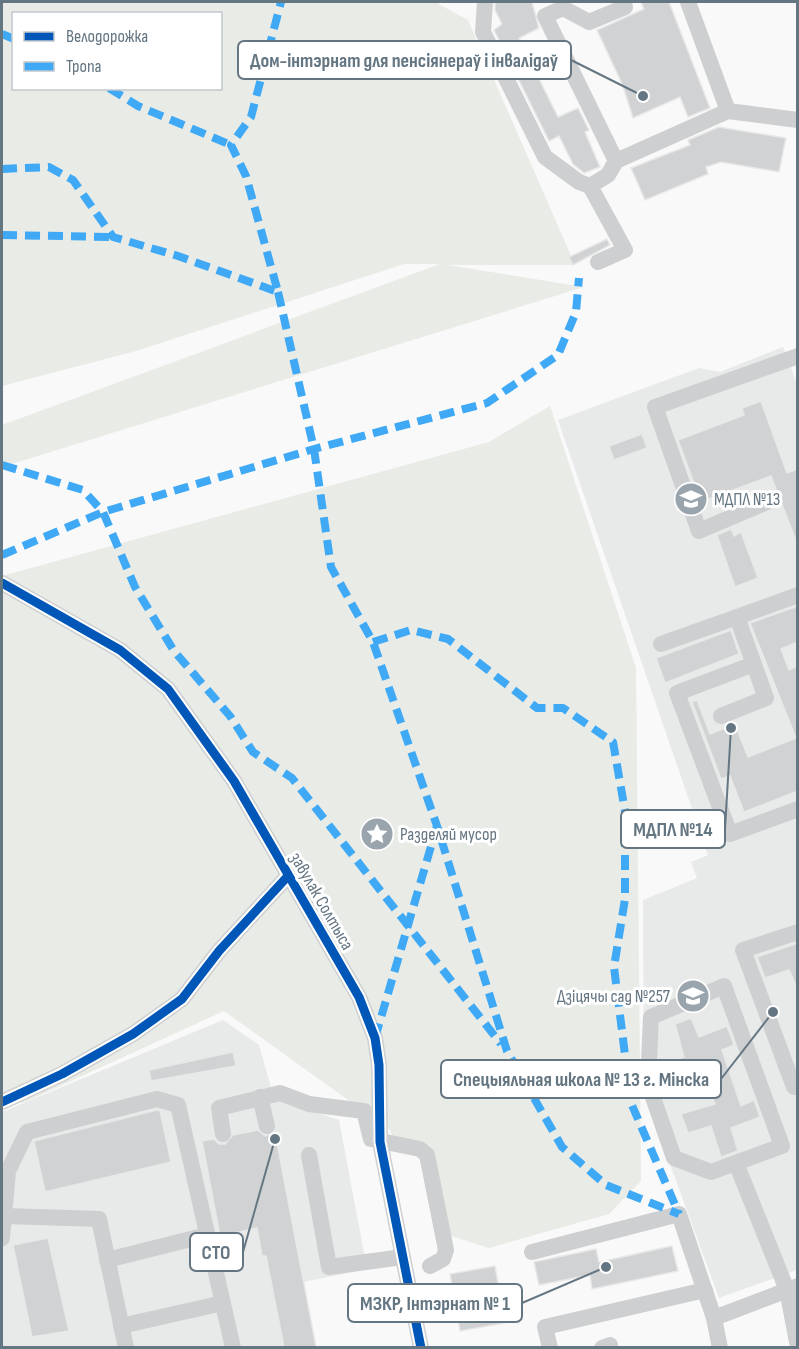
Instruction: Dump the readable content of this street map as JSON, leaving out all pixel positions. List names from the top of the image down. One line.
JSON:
{"streets":{"street":["завулак Солтыса"]},"places":{"other":["Дом-інтэрнат для пенсіянераў і інвалідаў","МДПЛ №14","Спецыяльная школа № 13 г. Мінска","СТО","МЗКР, Інтэрнат № 1"],"school or university":["МДПЛ №13","Дзіцячы сад №257"],"place":["Разделяй мусор"]},"legend":["Велодорожка","Тропа"]}
